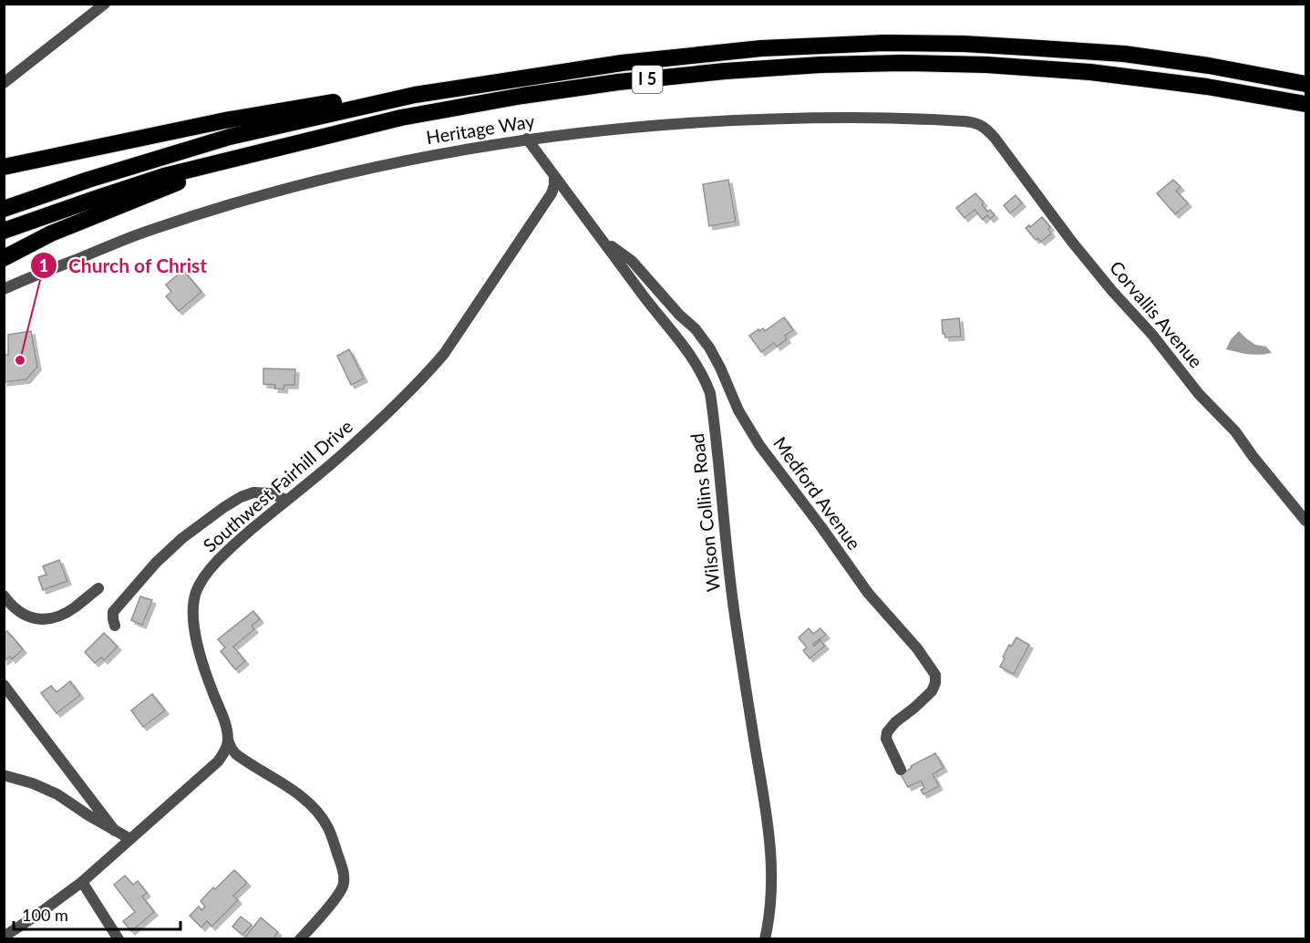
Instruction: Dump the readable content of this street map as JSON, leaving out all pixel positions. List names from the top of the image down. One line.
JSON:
{"streets":{"highway":["I 5"],"street":["Heritage Way","Corvallis Avenue","Southwest Fairhill Drive","Medford Avenue","Wilson Collins Road"]},"crossings":[["Heritage Way","Corvallis Avenue"],["Heritage Way","Wilson Collins Road"],["Southwest Fairhill Drive","Wilson Collins Road"],["Medford Avenue","Wilson Collins Road"]],"places":["Church of Christ"],"scale_bar":"100 m"}
